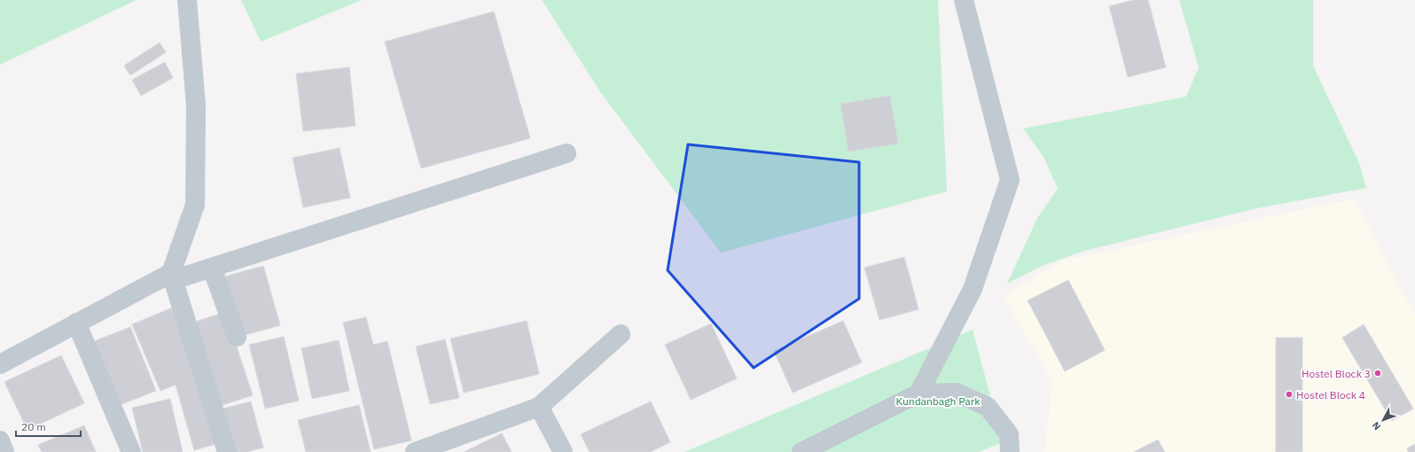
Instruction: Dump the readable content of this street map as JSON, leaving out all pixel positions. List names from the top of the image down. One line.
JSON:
{"parks":["Kundanbagh Park"],"places":["Hostel Block 3","Hostel Block 4"],"scale_bar":"20 m","north":"bottom left"}
